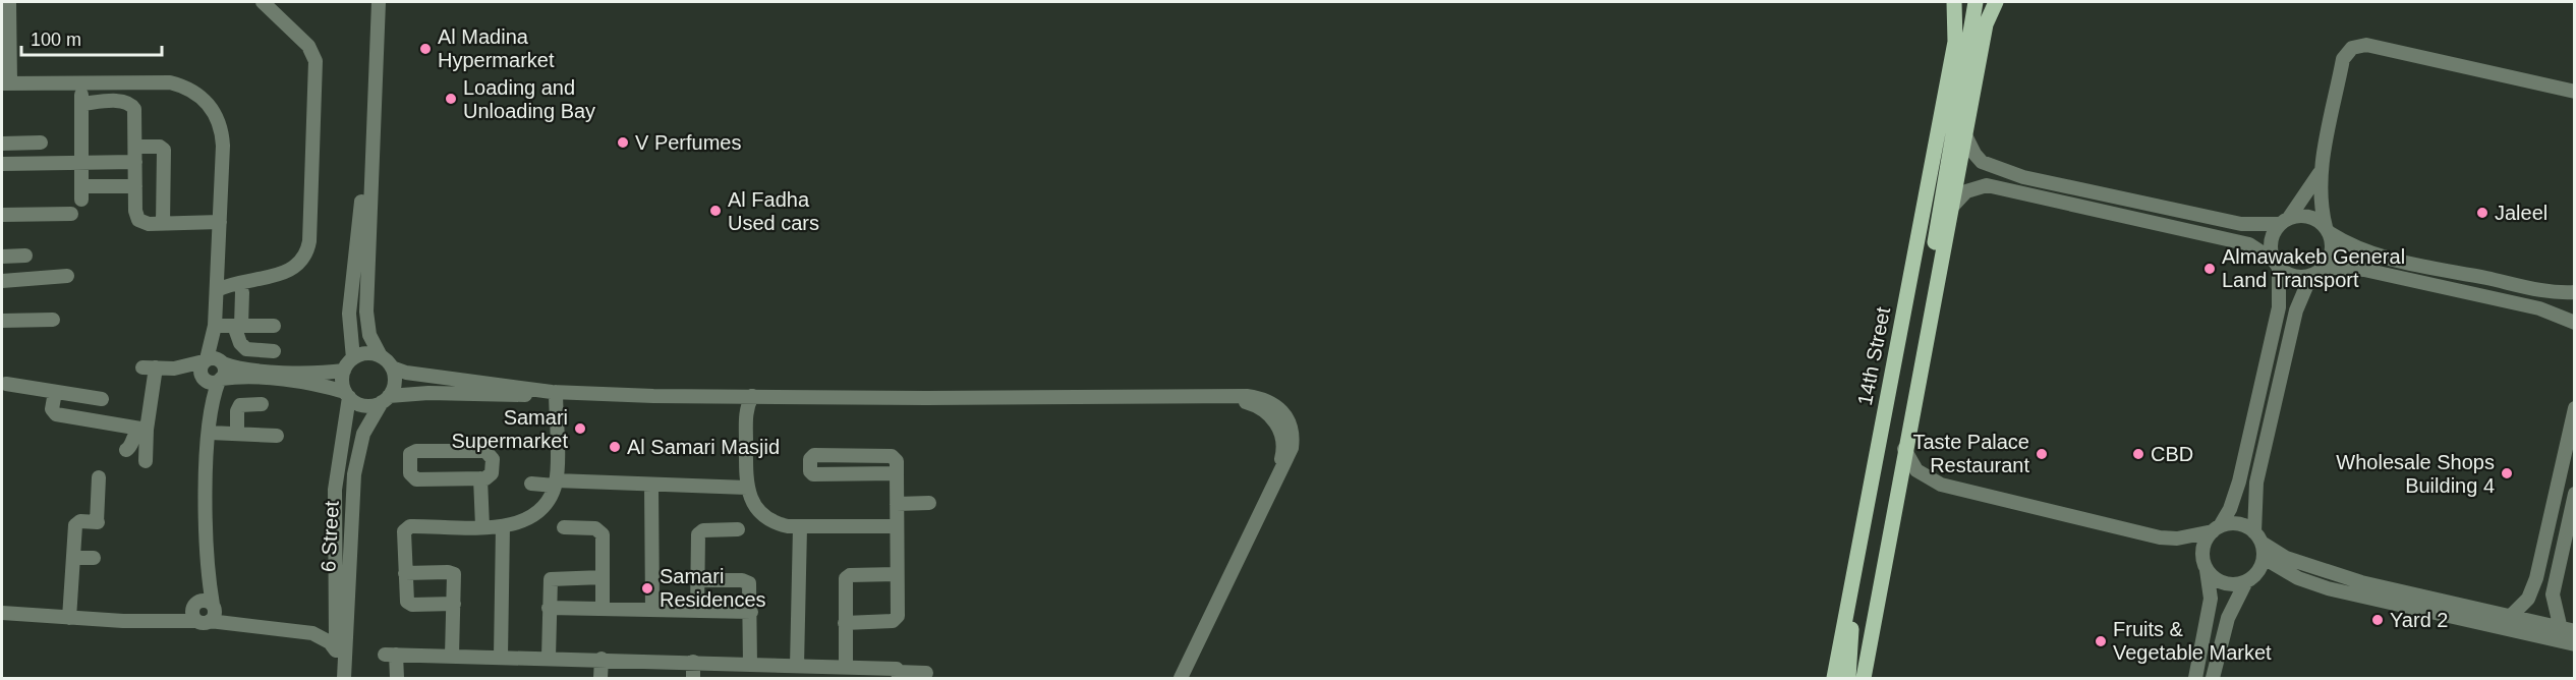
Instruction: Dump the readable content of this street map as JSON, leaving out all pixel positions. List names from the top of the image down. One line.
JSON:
{"streets":{"main road":["14th Street"],"street":["6 Street"]},"places":["Al Madina Hypermarket","Loading and Unloading Bay","V Perfumes","Al Fadha Used cars","Jaleel","Almawakeb General Land Transport","Samari Supermarket","Al Samari Masjid","Taste Palace Restaurant","CBD","Wholesale Shops Building 4","Samari Residences","Yard 2","Fruits & Vegetable Market"],"scale_bar":"100 m"}
